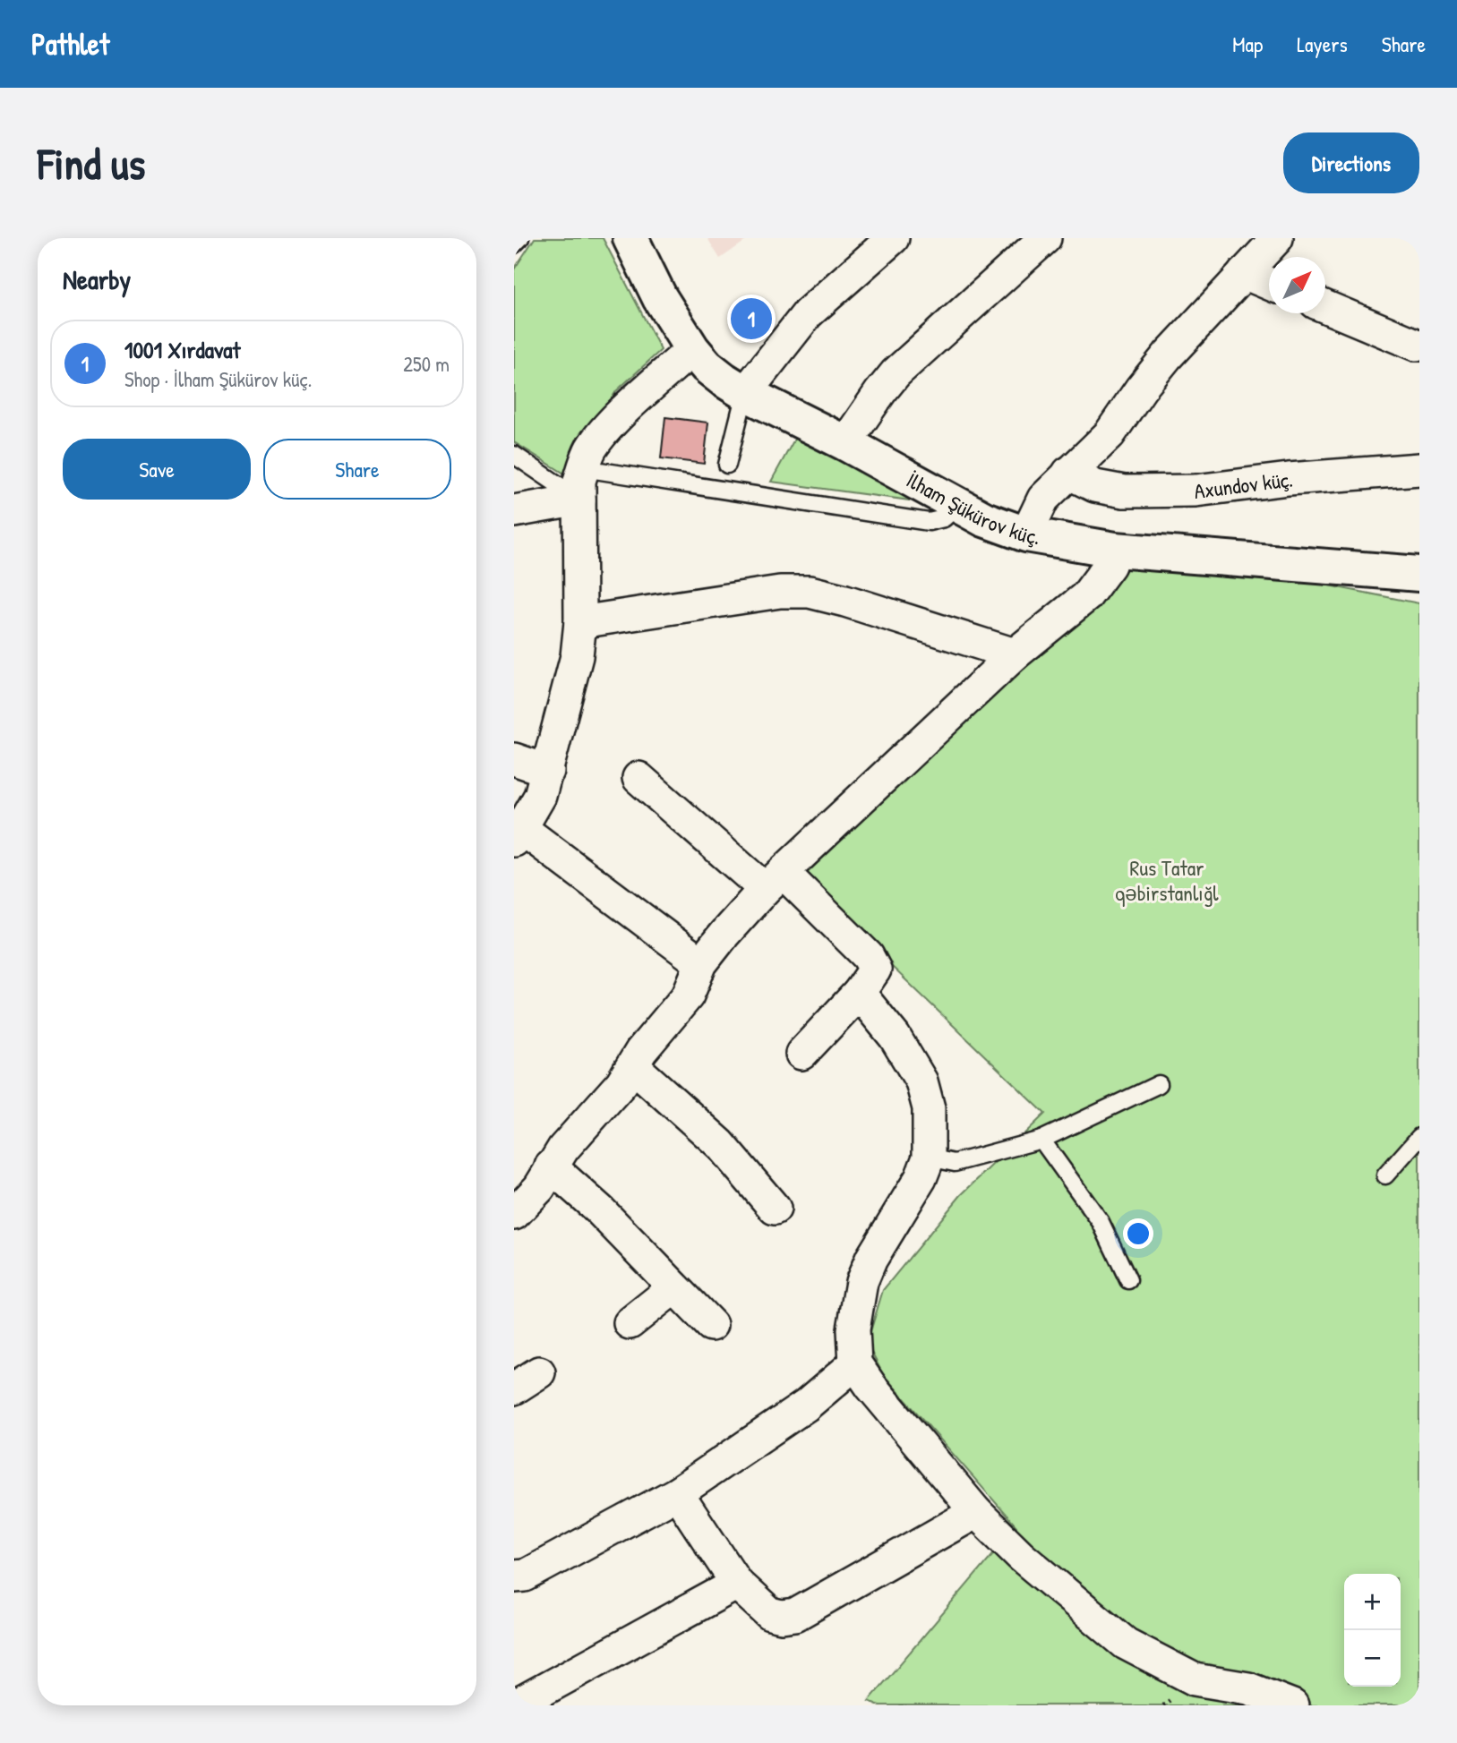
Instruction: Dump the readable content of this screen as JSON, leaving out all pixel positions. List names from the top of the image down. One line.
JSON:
{"streets":{"street":["Axundov küç.","İlham Şükürov küç."]},"parks":["Rus Tatar qəbirstanlığl"],"north":"top right","page":{"header":"Pathlet","nav":["Map","Layers","Share"],"buttons":["Directions",["Save","Share"]],"title":"Find us","heading":"Nearby","pins":"1","list":[{"mark":"1","name":"1001 Xırdavat","note":"Shop · İlham Şükürov küç.","value":"250 m"}],"map_buttons":["+","−"]}}
